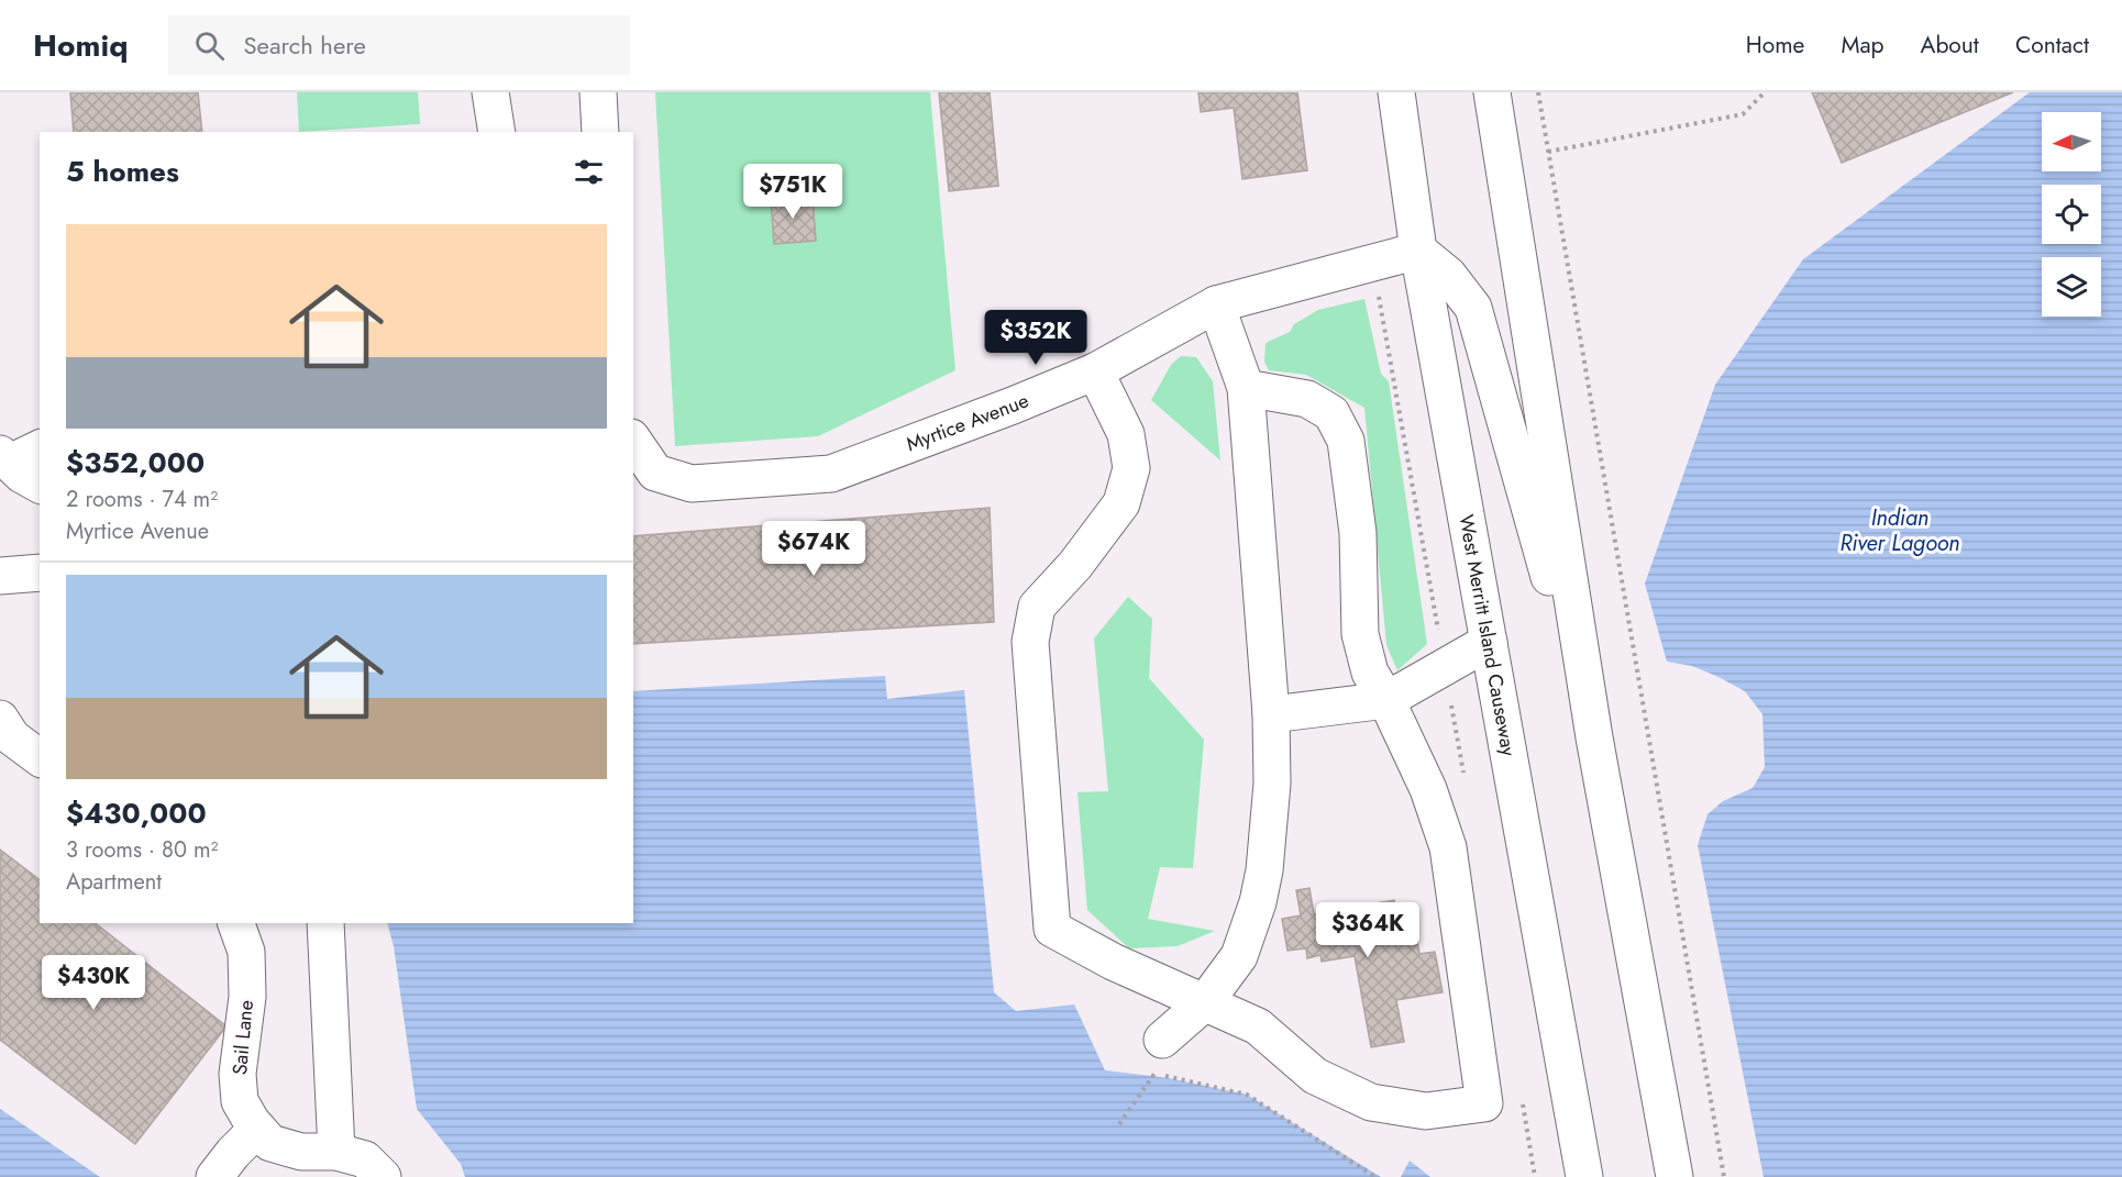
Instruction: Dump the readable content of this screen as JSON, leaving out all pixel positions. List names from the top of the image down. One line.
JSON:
{"streets":{"main road":["Myrtice Avenue","West Merritt Island Causeway","Sail Lane"]},"crossings":[["Myrtice Avenue","West Merritt Island Causeway"]],"water":["Indian River Lagoon"],"north":"left","page":{"header":"Homiq","search":"Search here","nav":["Home","Map","About","Contact"],"heading":"5 homes","price":["$751K","$352K","$674K","$364K","$430K"],"list":[{"name":"$352,000","note":"2 rooms · 74 m² · Myrtice Avenue"},{"name":"$430,000","note":"3 rooms · 80 m² · Apartment"}]}}
